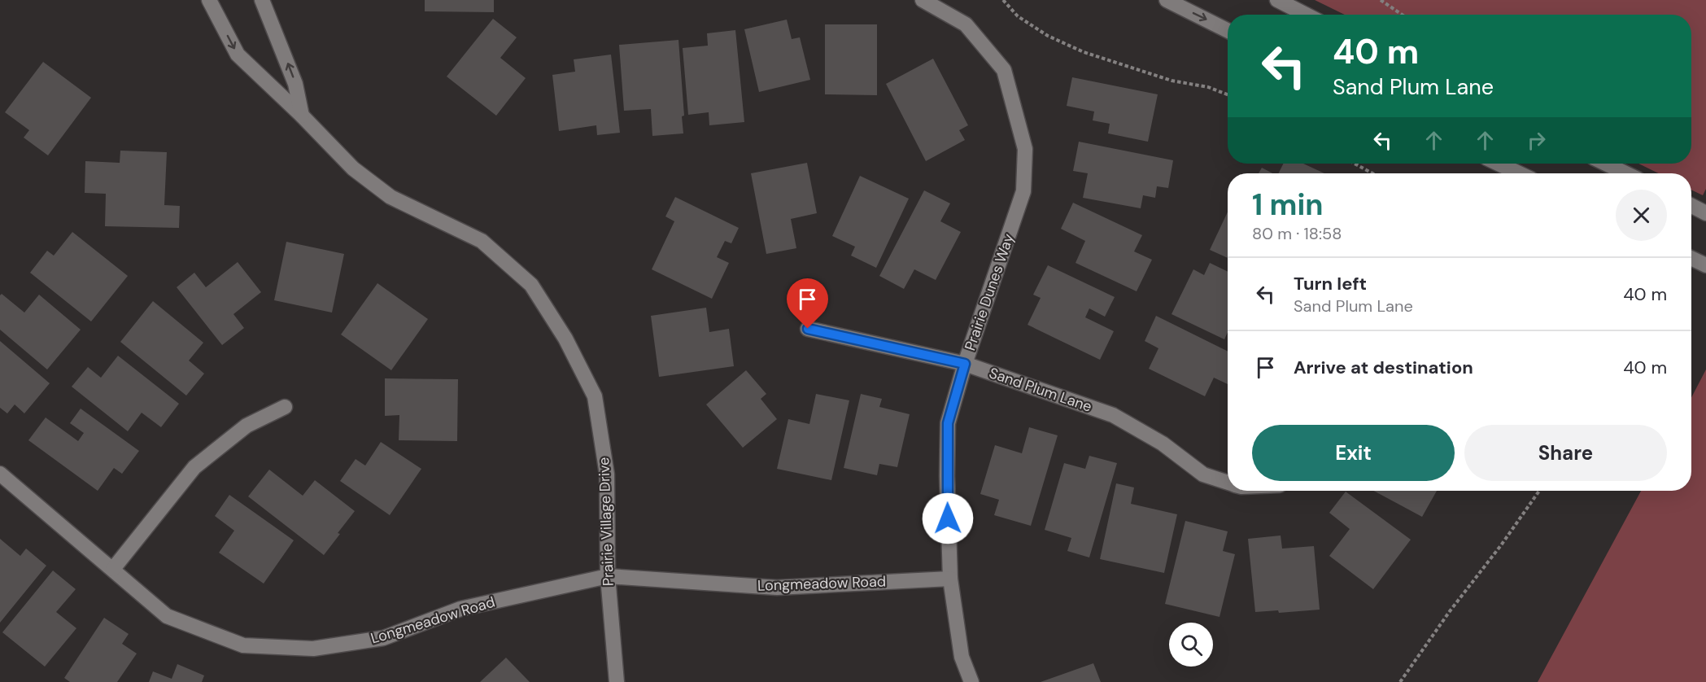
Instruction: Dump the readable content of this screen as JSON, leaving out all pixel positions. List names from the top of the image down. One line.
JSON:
{"streets":{"street":["Prairie Dunes Way","Sand Plum Lane","Prairie Village Drive","Longmeadow Road"]},"crossings":[["Prairie Dunes Way","Sand Plum Lane"],["Prairie Dunes Way","Longmeadow Road"],["Prairie Village Drive","Longmeadow Road"]],"page":{"turn":["40 m","Sand Plum Lane"],"heading":["1 min","80 m · 18:58"],"list":[{"name":"Turn left","note":"Sand Plum Lane","value":"40 m"},{"name":"Arrive at destination","value":"40 m"}],"buttons":["Exit","Share"]}}
